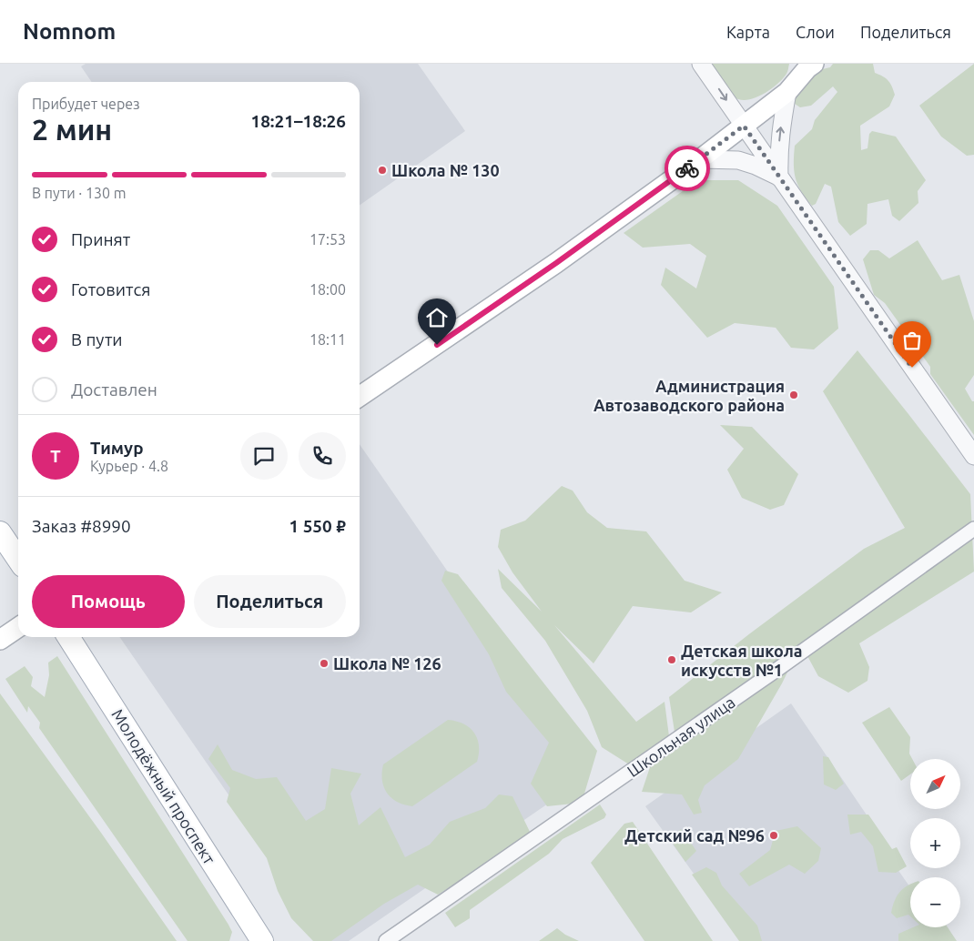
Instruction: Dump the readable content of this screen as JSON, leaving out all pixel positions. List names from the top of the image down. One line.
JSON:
{"streets":{"main road":["Молодёжный проспект"],"street":["Школьная улица"]},"places":["Школа № 130","Администрация Автозаводского района","Детская школа искусств №1","Школа № 126","Детский сад №96"],"north":"top right","page":{"header":"Nomnom","nav":["Карта","Слои","Поделиться"],"heading":["2 мин","Прибудет через","18:21–18:26"],"panel":["Тимур","Курьер · 4.8","Заказ #8990","1 550 ₽"],"bar":"В пути · 130 m","list":[["Принят","17:53"],["Готовится","18:00"],["В пути","18:11"],"Доставлен"],"round":"Т","buttons":["Помощь","Поделиться"],"map_buttons":["+","−"]}}
